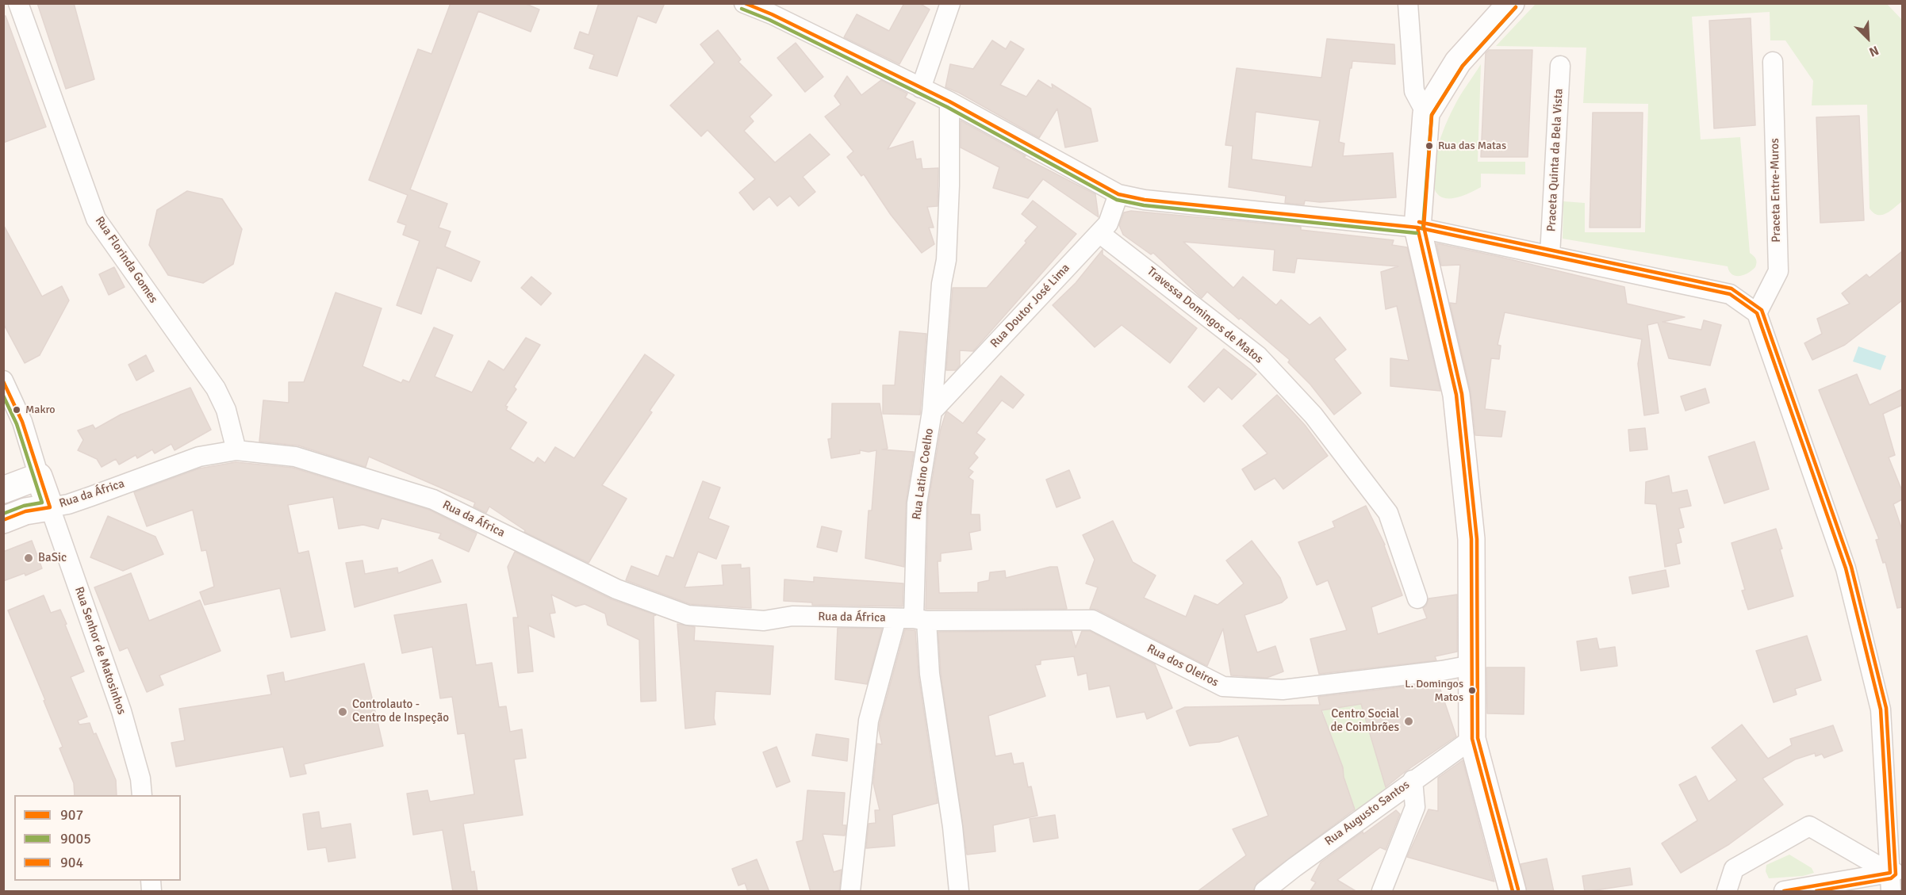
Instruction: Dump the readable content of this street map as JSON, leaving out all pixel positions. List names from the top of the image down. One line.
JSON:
{"streets":{"street":["Praceta Quinta da Bela Vista","Praceta Entre-Muros","Rua Florinda Gomes","Rua Doutor José Lima","Travessa Domingos de Matos","Rua Latino Coelho","Rua da África","Rua Senhor de Matosinhos","Rua dos Oleiros","Rua Augusto Santos"]},"crossings":[["Rua Florinda Gomes","Rua da África"],["Rua Doutor José Lima","Travessa Domingos de Matos"],["Rua Doutor José Lima","Rua Latino Coelho"],["Rua Latino Coelho","Rua da África"],["Rua Latino Coelho","Rua dos Oleiros"],["Rua da África","Rua Senhor de Matosinhos"],["Rua da África","Rua dos Oleiros"]],"places":["Rua das Matas","Makro","BaSic","L. Domingos Matos","Controlauto - Centro de Inspeção","Centro Social de Coimbrões"],"lines":["transit line 907","transit line 9005","transit line 904"],"legend":["907","9005","904"],"north":"bottom right"}
